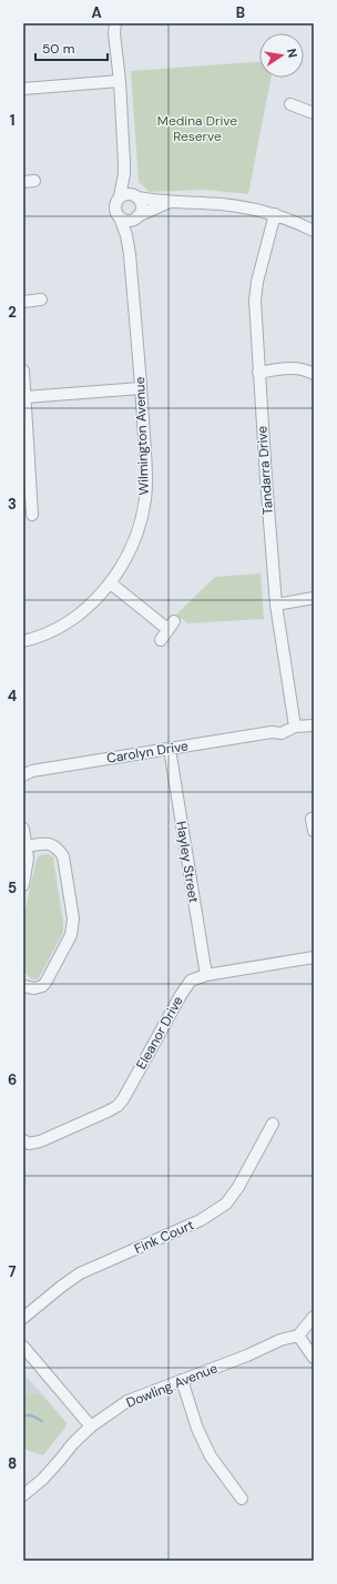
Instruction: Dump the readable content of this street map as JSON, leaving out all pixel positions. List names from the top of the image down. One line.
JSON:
{"streets":{"street":["Wilmington Avenue","Tandarra Drive","Carolyn Drive","Hayley Street","Eleanor Drive","Fink Court","Dowling Avenue"]},"crossings":[["Tandarra Drive","Carolyn Drive"],["Carolyn Drive","Hayley Street"],["Hayley Street","Eleanor Drive"]],"parks":["Medina Drive Reserve"],"scale_bar":"50 m","north":"right","grid":{"columns":["A","B"],"rows":["1","2","3","4","5","6","7","8"]}}
